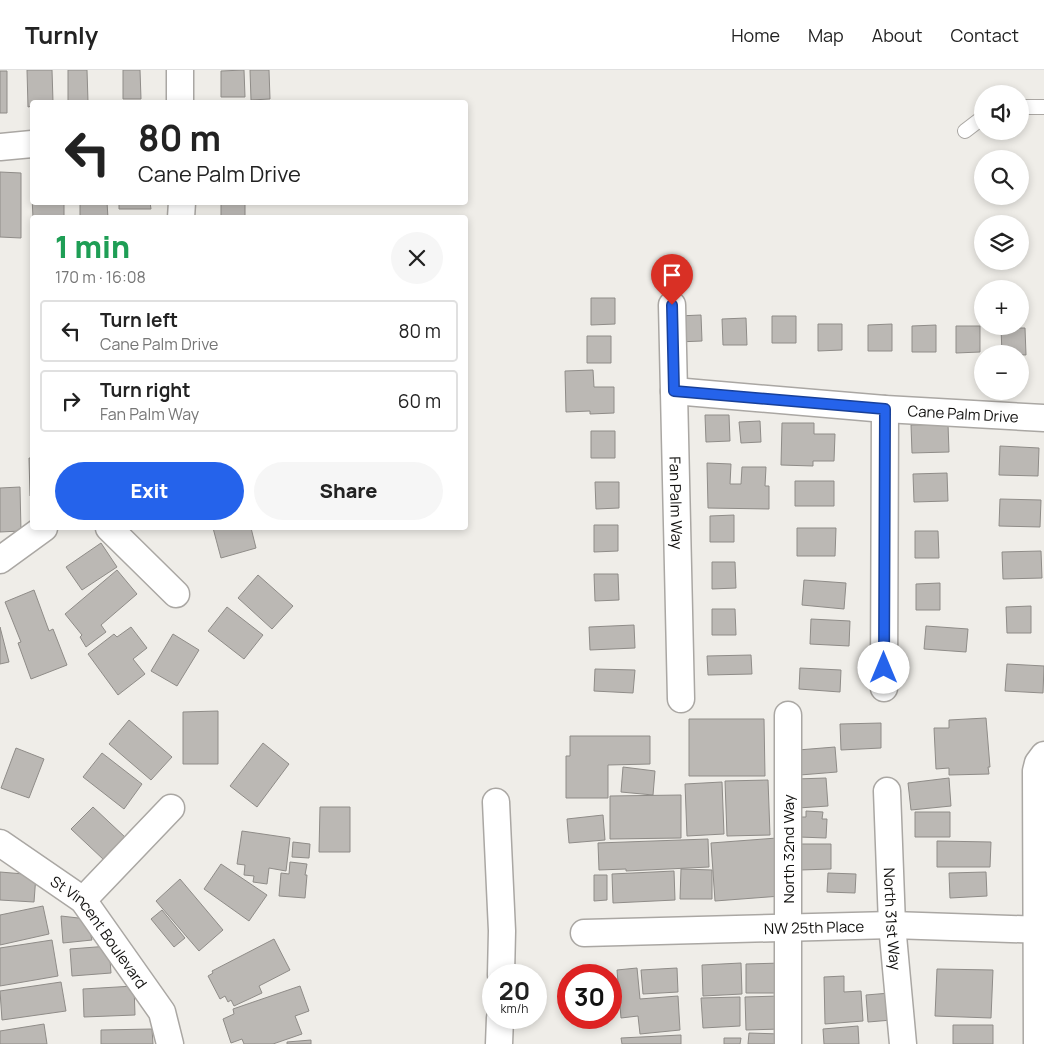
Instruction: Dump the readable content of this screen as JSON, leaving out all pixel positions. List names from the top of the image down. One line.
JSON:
{"streets":{"street":["Cane Palm Drive","Fan Palm Way","North 32nd Way","North 31st Way","NW 25th Place","St Vincent Boulevard"]},"crossings":[["Cane Palm Drive","Fan Palm Way"],["North 32nd Way","NW 25th Place"],["North 31st Way","NW 25th Place"]],"page":{"header":"Turnly","nav":["Home","Map","About","Contact"],"map_buttons":["+","−"],"turn":["80 m","Cane Palm Drive"],"heading":["1 min","170 m · 16:08"],"list":[{"name":"Turn left","note":"Cane Palm Drive","value":"80 m"},{"name":"Turn right","note":"Fan Palm Way","value":"60 m"}],"buttons":["Exit","Share"],"speed":"20 km/h","limit":"30"}}
